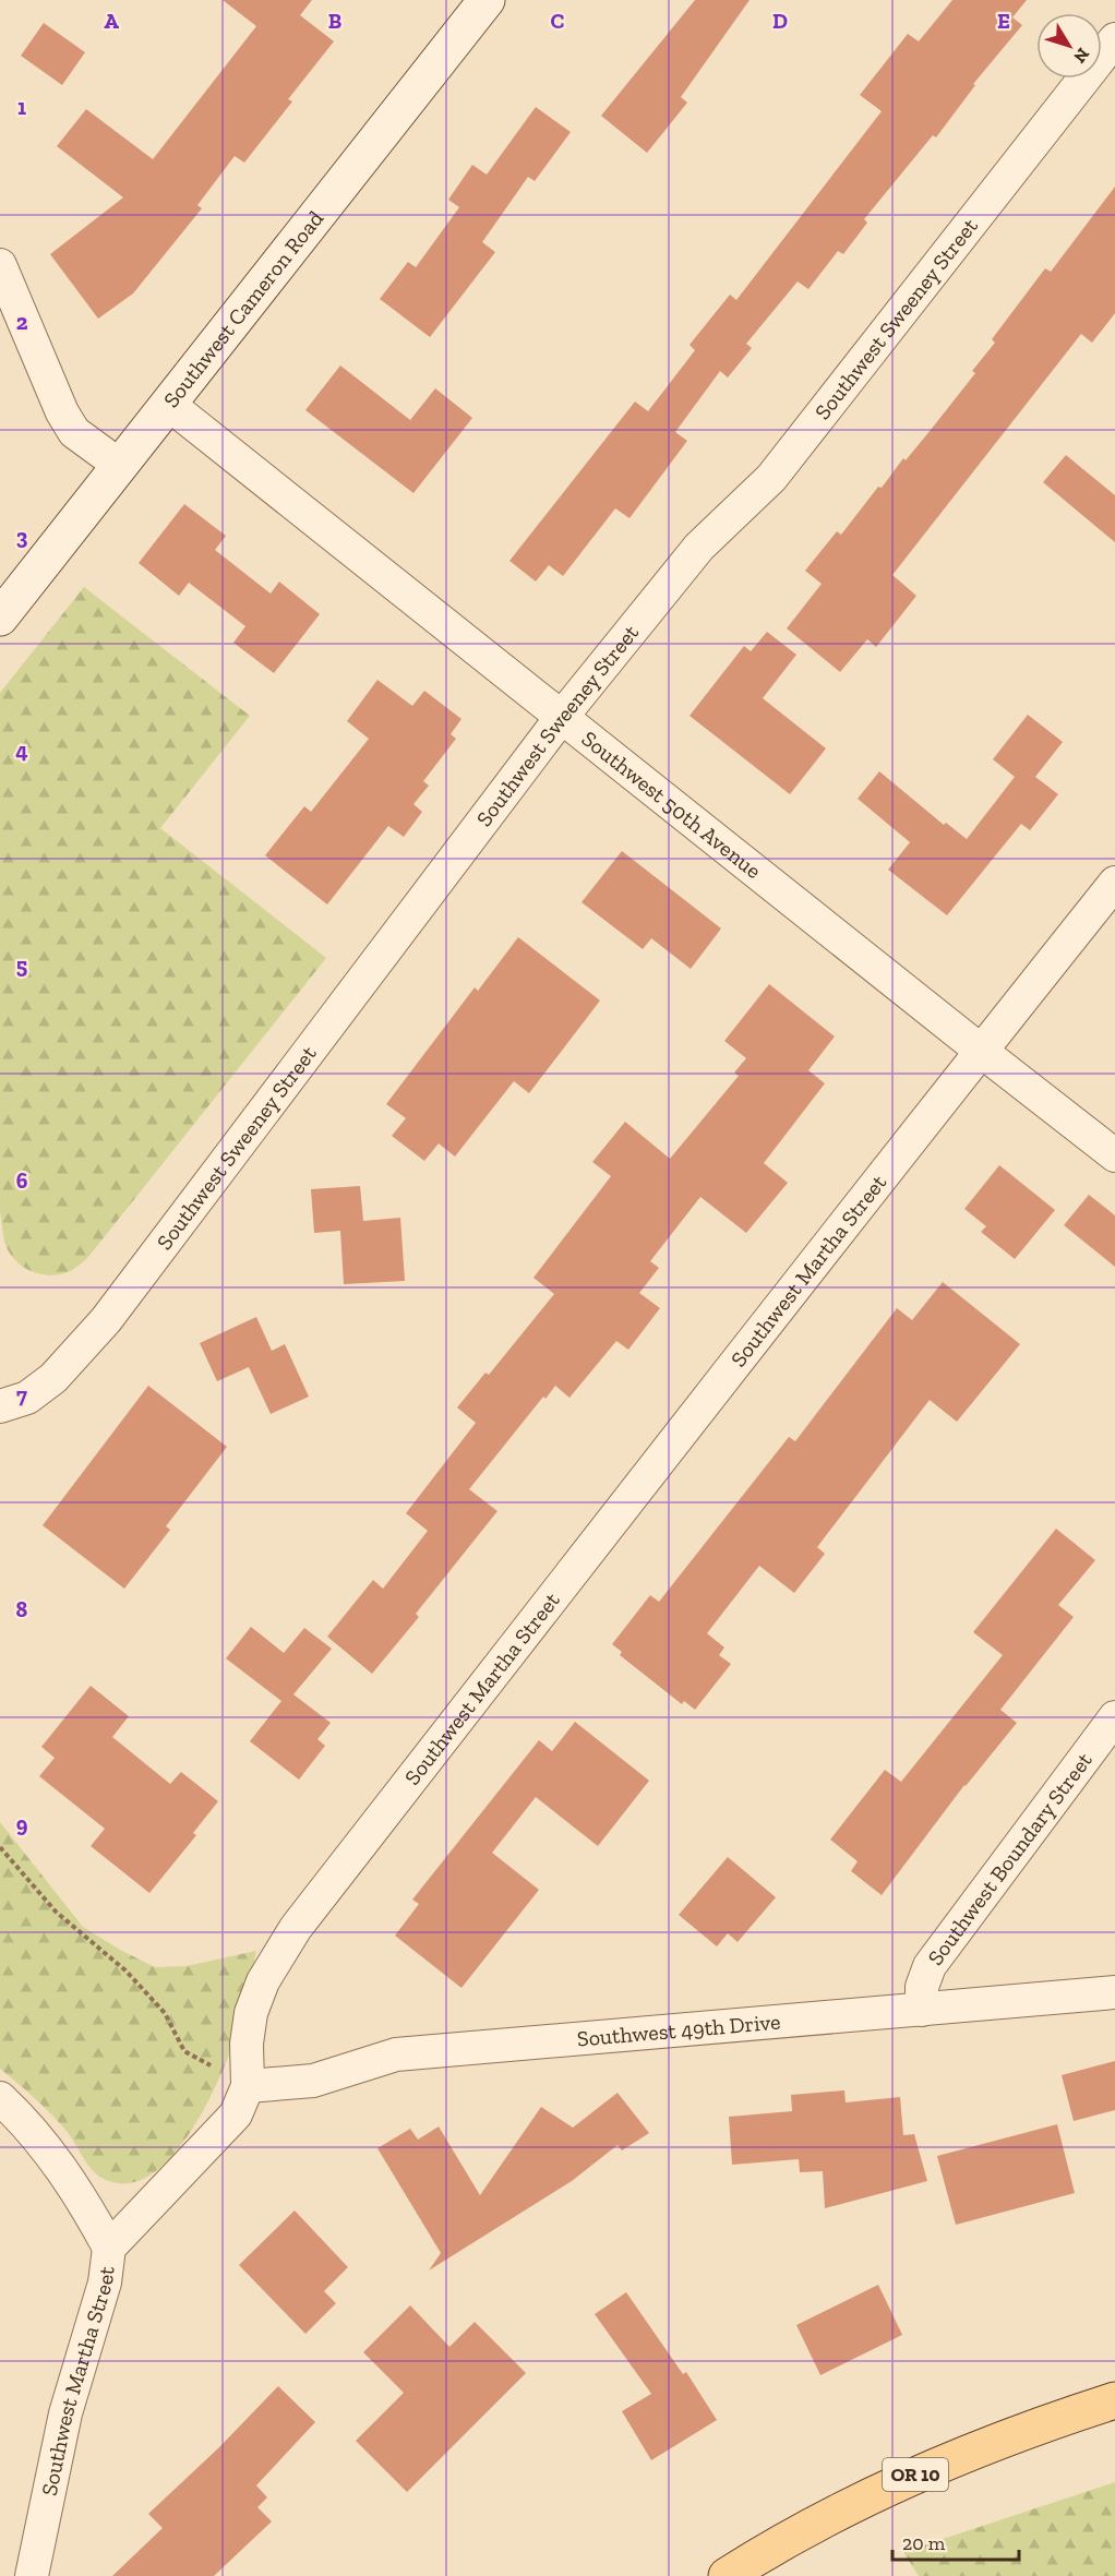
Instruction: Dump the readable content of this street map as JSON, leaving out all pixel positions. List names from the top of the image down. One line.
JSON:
{"streets":{"main road":["OR 10"],"street":["Southwest Cameron Road","Southwest Sweeney Street","Southwest 50th Avenue","Southwest Martha Street","Southwest Boundary Street","Southwest 49th Drive"]},"crossings":[["Southwest Cameron Road","Southwest 50th Avenue"],["Southwest Sweeney Street","Southwest 50th Avenue"],["Southwest 50th Avenue","Southwest Martha Street"],["Southwest Martha Street","Southwest 49th Drive"],["Southwest Boundary Street","Southwest 49th Drive"]],"scale_bar":"20 m","north":"bottom right","grid":{"columns":["A","B","C","D","E"],"rows":["1","2","3","4","5","6","7","8","9"]}}
